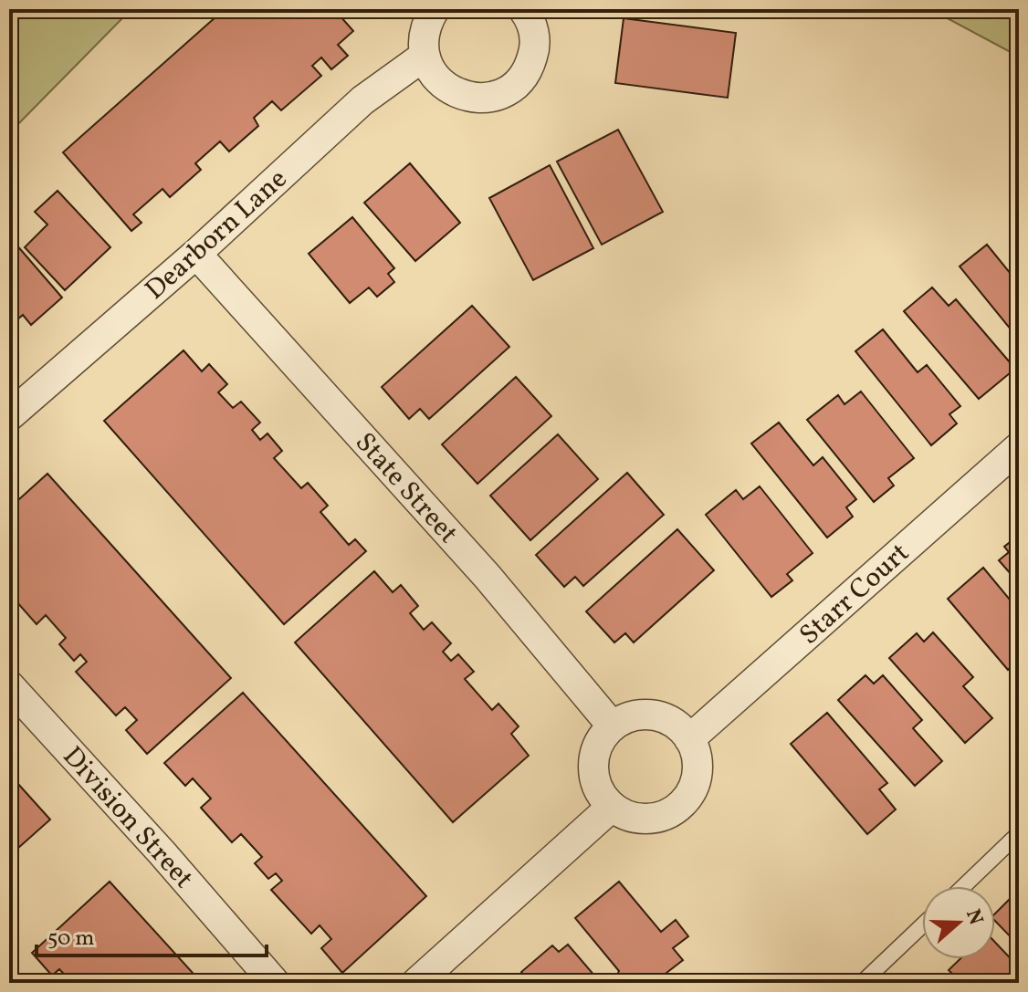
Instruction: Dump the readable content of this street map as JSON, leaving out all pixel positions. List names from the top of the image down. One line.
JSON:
{"streets":{"street":["Dearborn Lane","State Street","Starr Court","Division Street"]},"crossings":[["Dearborn Lane","State Street"],["State Street","Starr Court"]],"scale_bar":"50 m","north":"right"}
